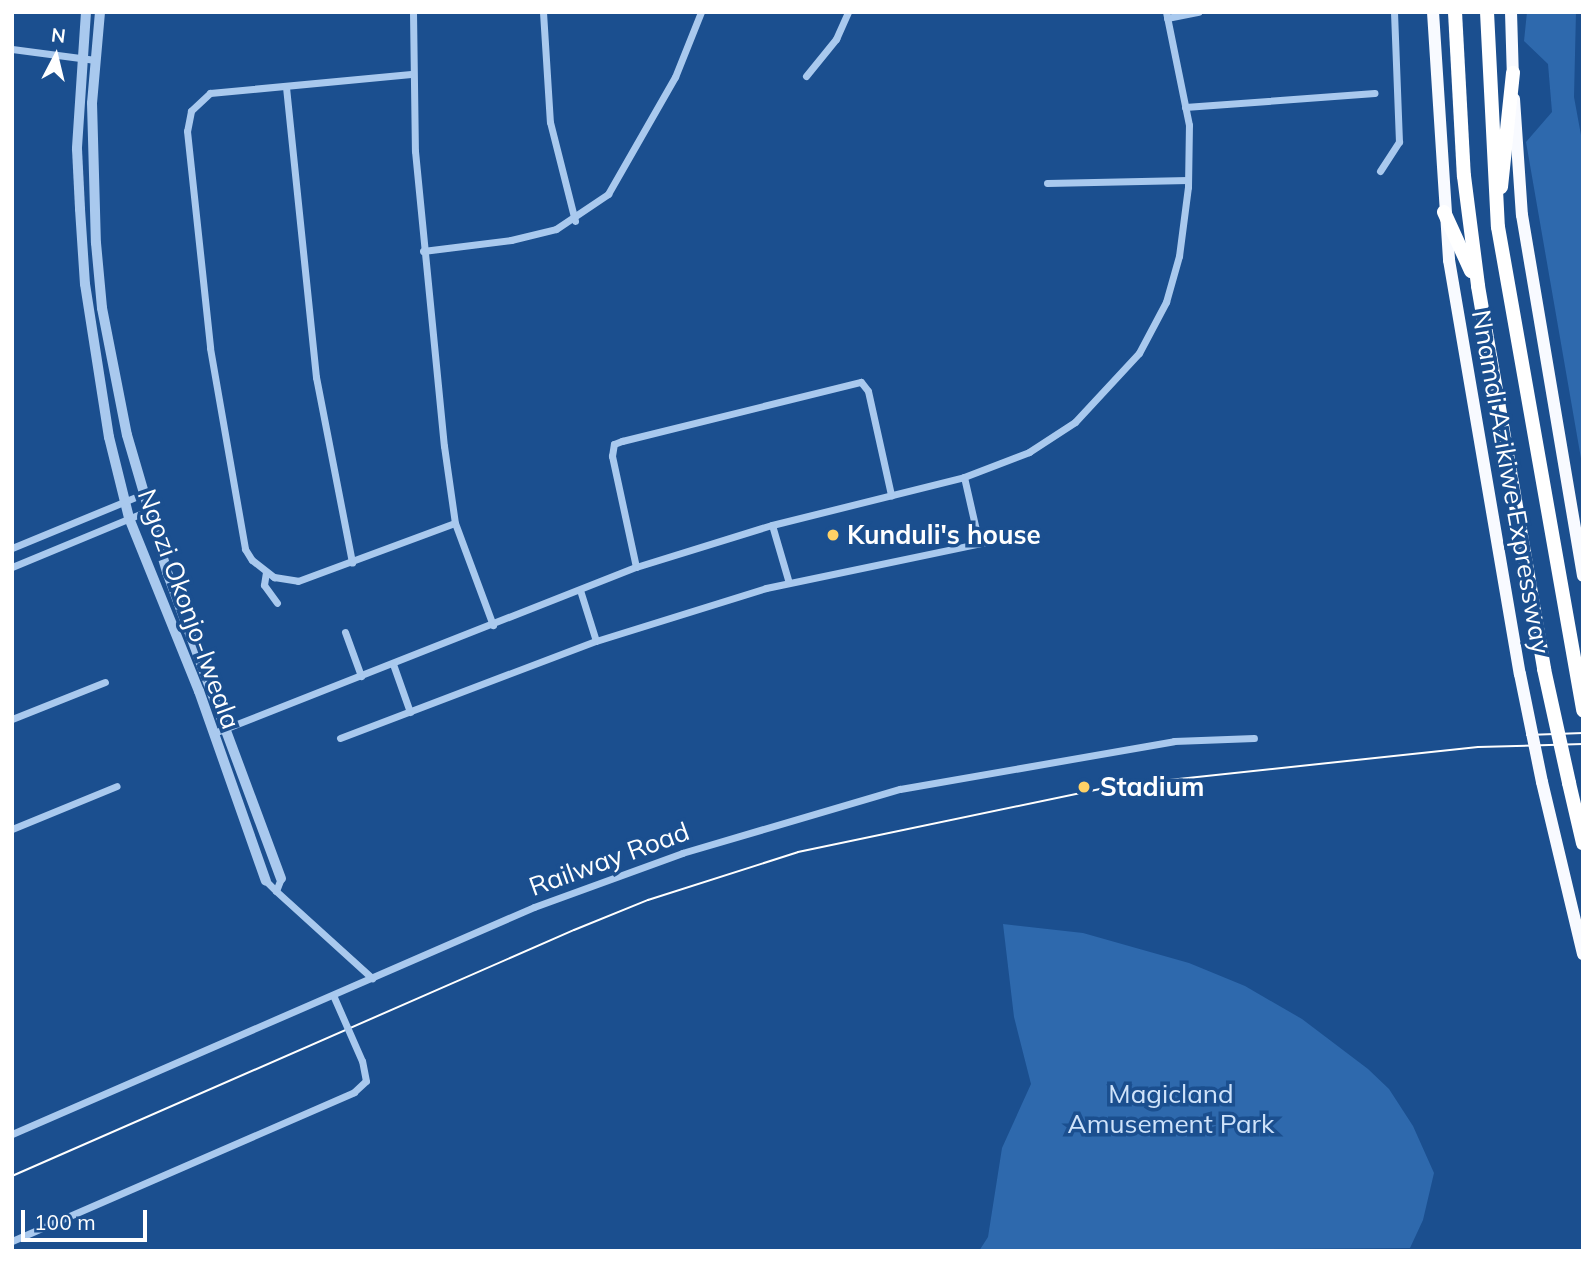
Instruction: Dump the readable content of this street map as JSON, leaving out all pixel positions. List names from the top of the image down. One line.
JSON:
{"streets":{"highway":["Nnamdi Azikiwe Expressway"],"street":["Ngozi Okonjo-Iweala","Railway Road"]},"parks":["Magicland Amusement Park"],"places":["Kunduli's house","Stadium"],"scale_bar":"100 m","north":"top"}
